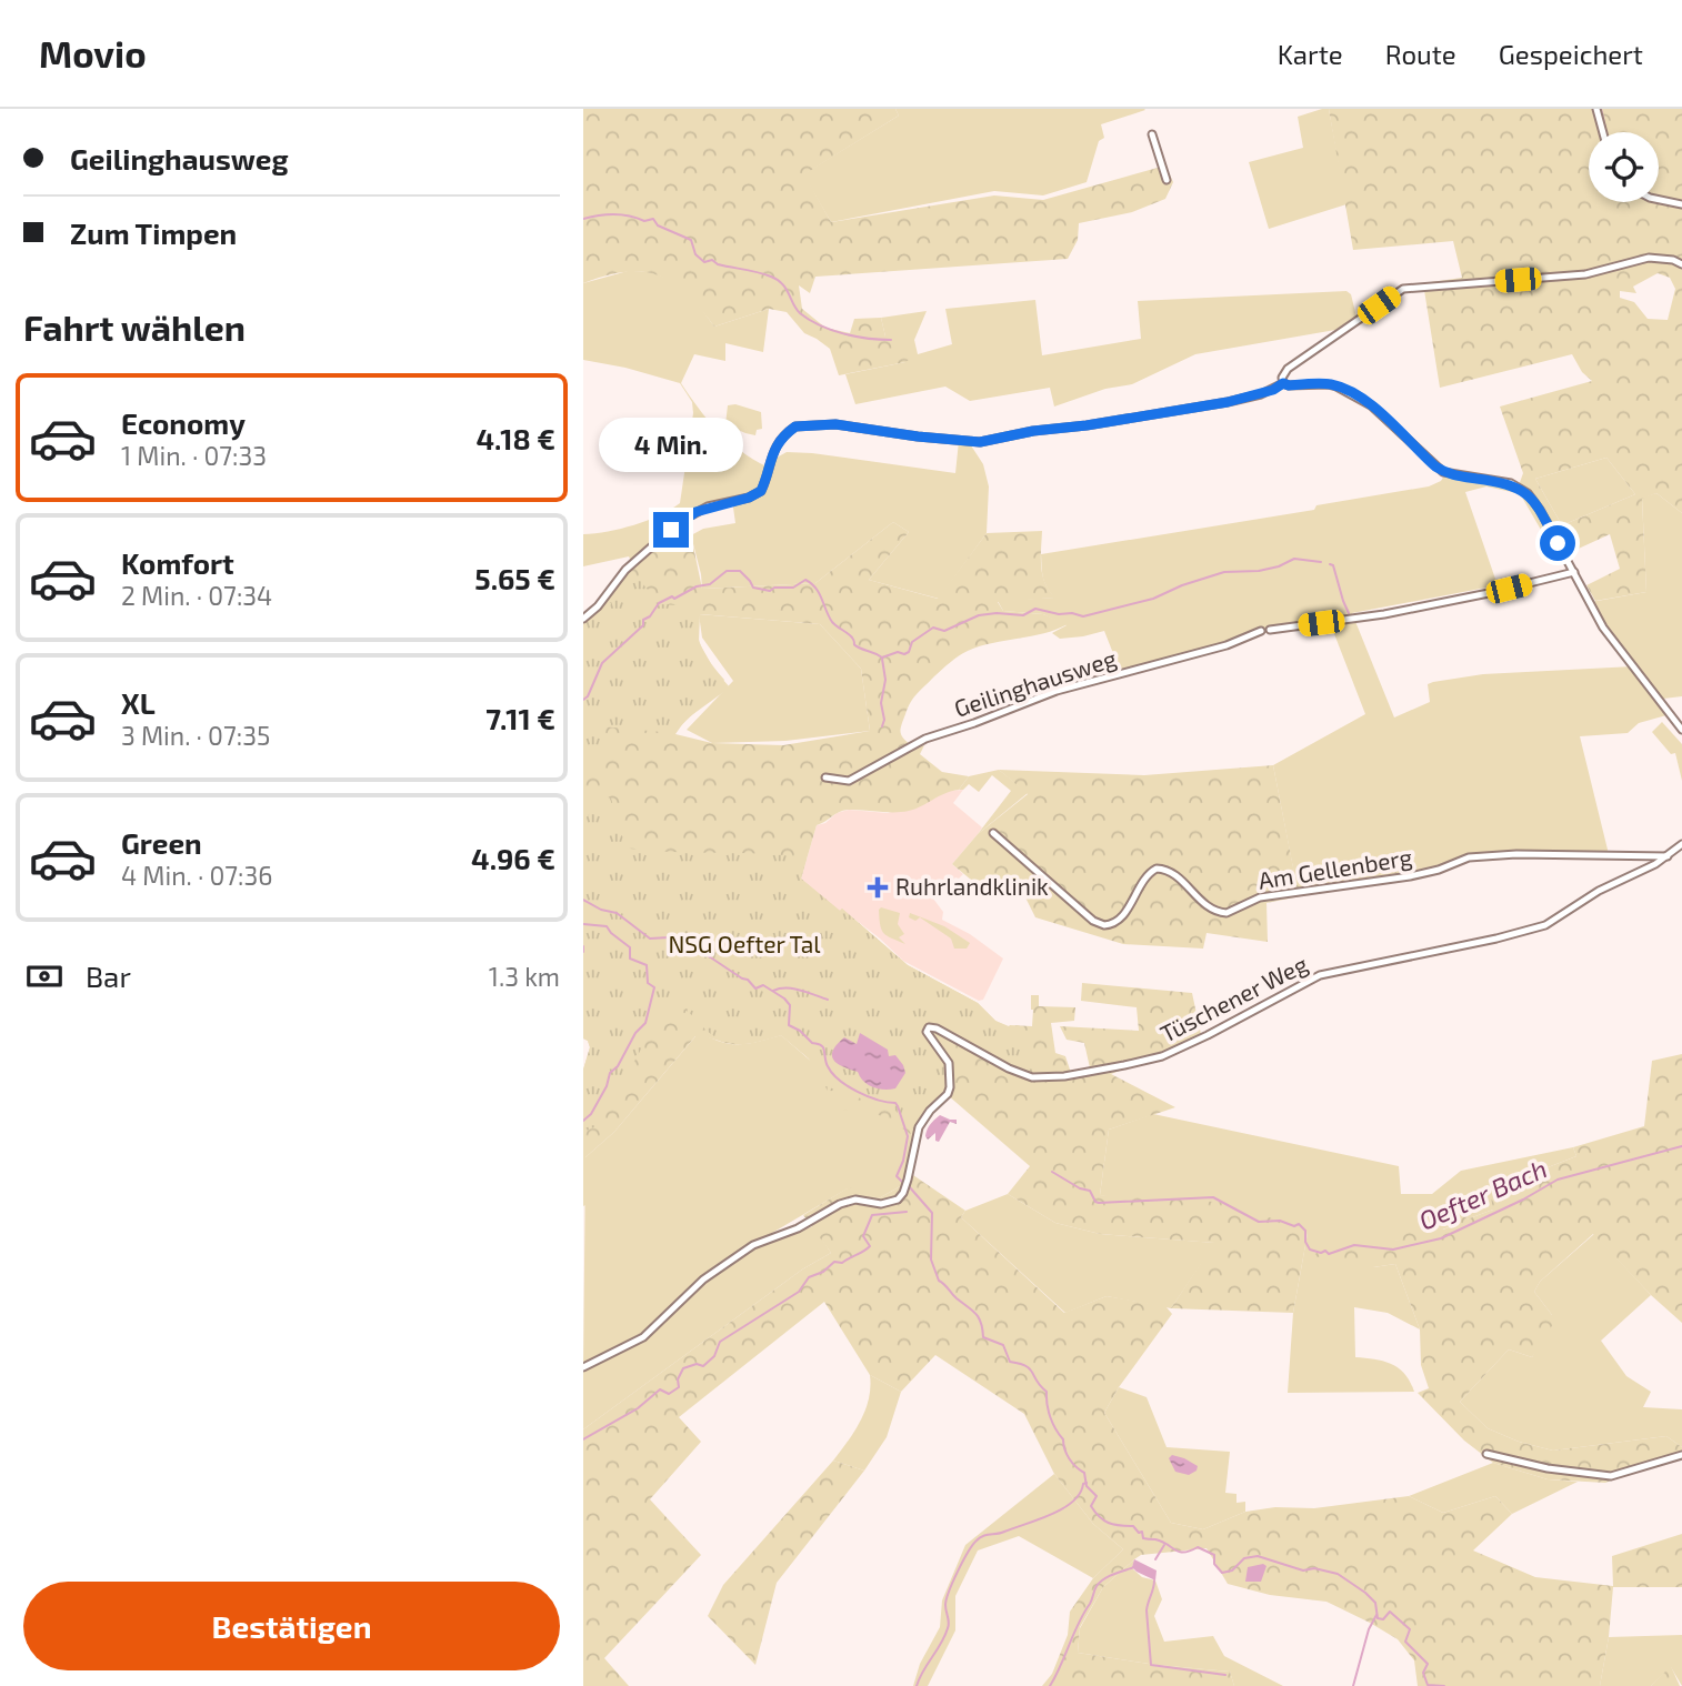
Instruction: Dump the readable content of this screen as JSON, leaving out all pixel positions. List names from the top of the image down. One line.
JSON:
{"streets":{"street":["Geilinghausweg","Am Gellenberg","Tüschener Weg"]},"crossings":[["Am Gellenberg","Tüschener Weg"]],"water":["Oefter Bach"],"parks":["NSG Oefter Tal"],"places":{"health":["Ruhrlandklinik"]},"page":{"header":"Movio","nav":["Karte","Route","Gespeichert"],"banner":["Geilinghausweg","Zum Timpen"],"heading":"Fahrt wählen","list":[{"name":"Economy","note":"1 Min. · 07:33","value":"4.18 €"},{"name":"Komfort","note":"2 Min. · 07:34","value":"5.65 €"},{"name":"XL","note":"3 Min. · 07:35","value":"7.11 €"},{"name":"Green","note":"4 Min. · 07:36","value":"4.96 €"}],"bubble":"4 Min.","pay":["Bar","1.3 km"],"buttons":"Bestätigen"}}
